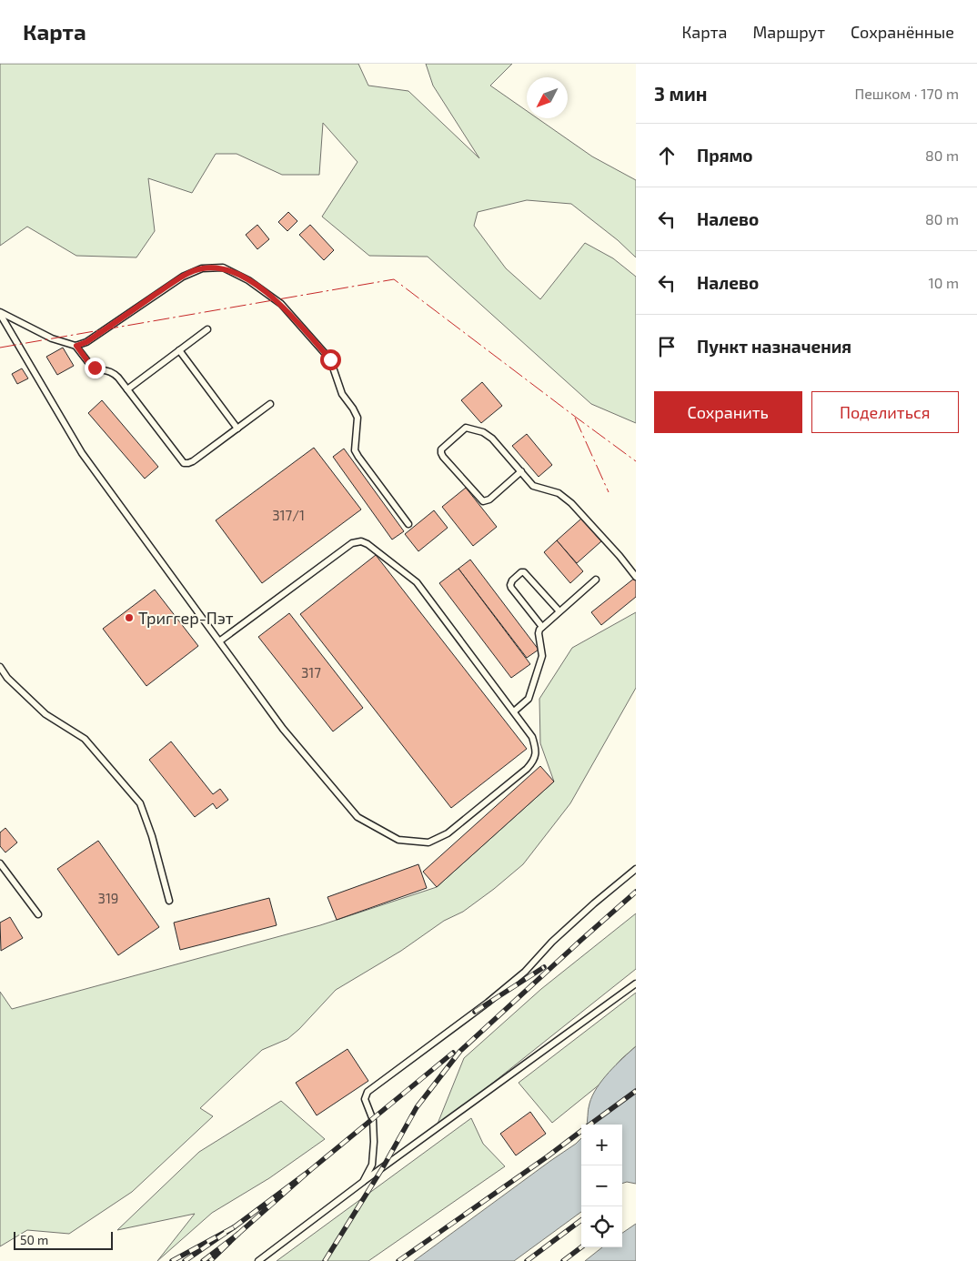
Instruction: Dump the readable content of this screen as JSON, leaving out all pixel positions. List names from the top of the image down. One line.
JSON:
{"places":["Триггер-Пэт"],"house_numbers":["317/1","317","319"],"scale_bar":"50 m","north":"bottom left","page":{"header":"Карта","nav":["Карта","Маршрут","Сохранённые"],"heading":["3 мин","Пешком · 170 m"],"list":[["Прямо","80 m"],["Налево","80 m"],["Налево","10 m"],"Пункт назначения"],"buttons":["Сохранить","Поделиться"],"map_buttons":["+","−"],"scale":"50 m"}}
